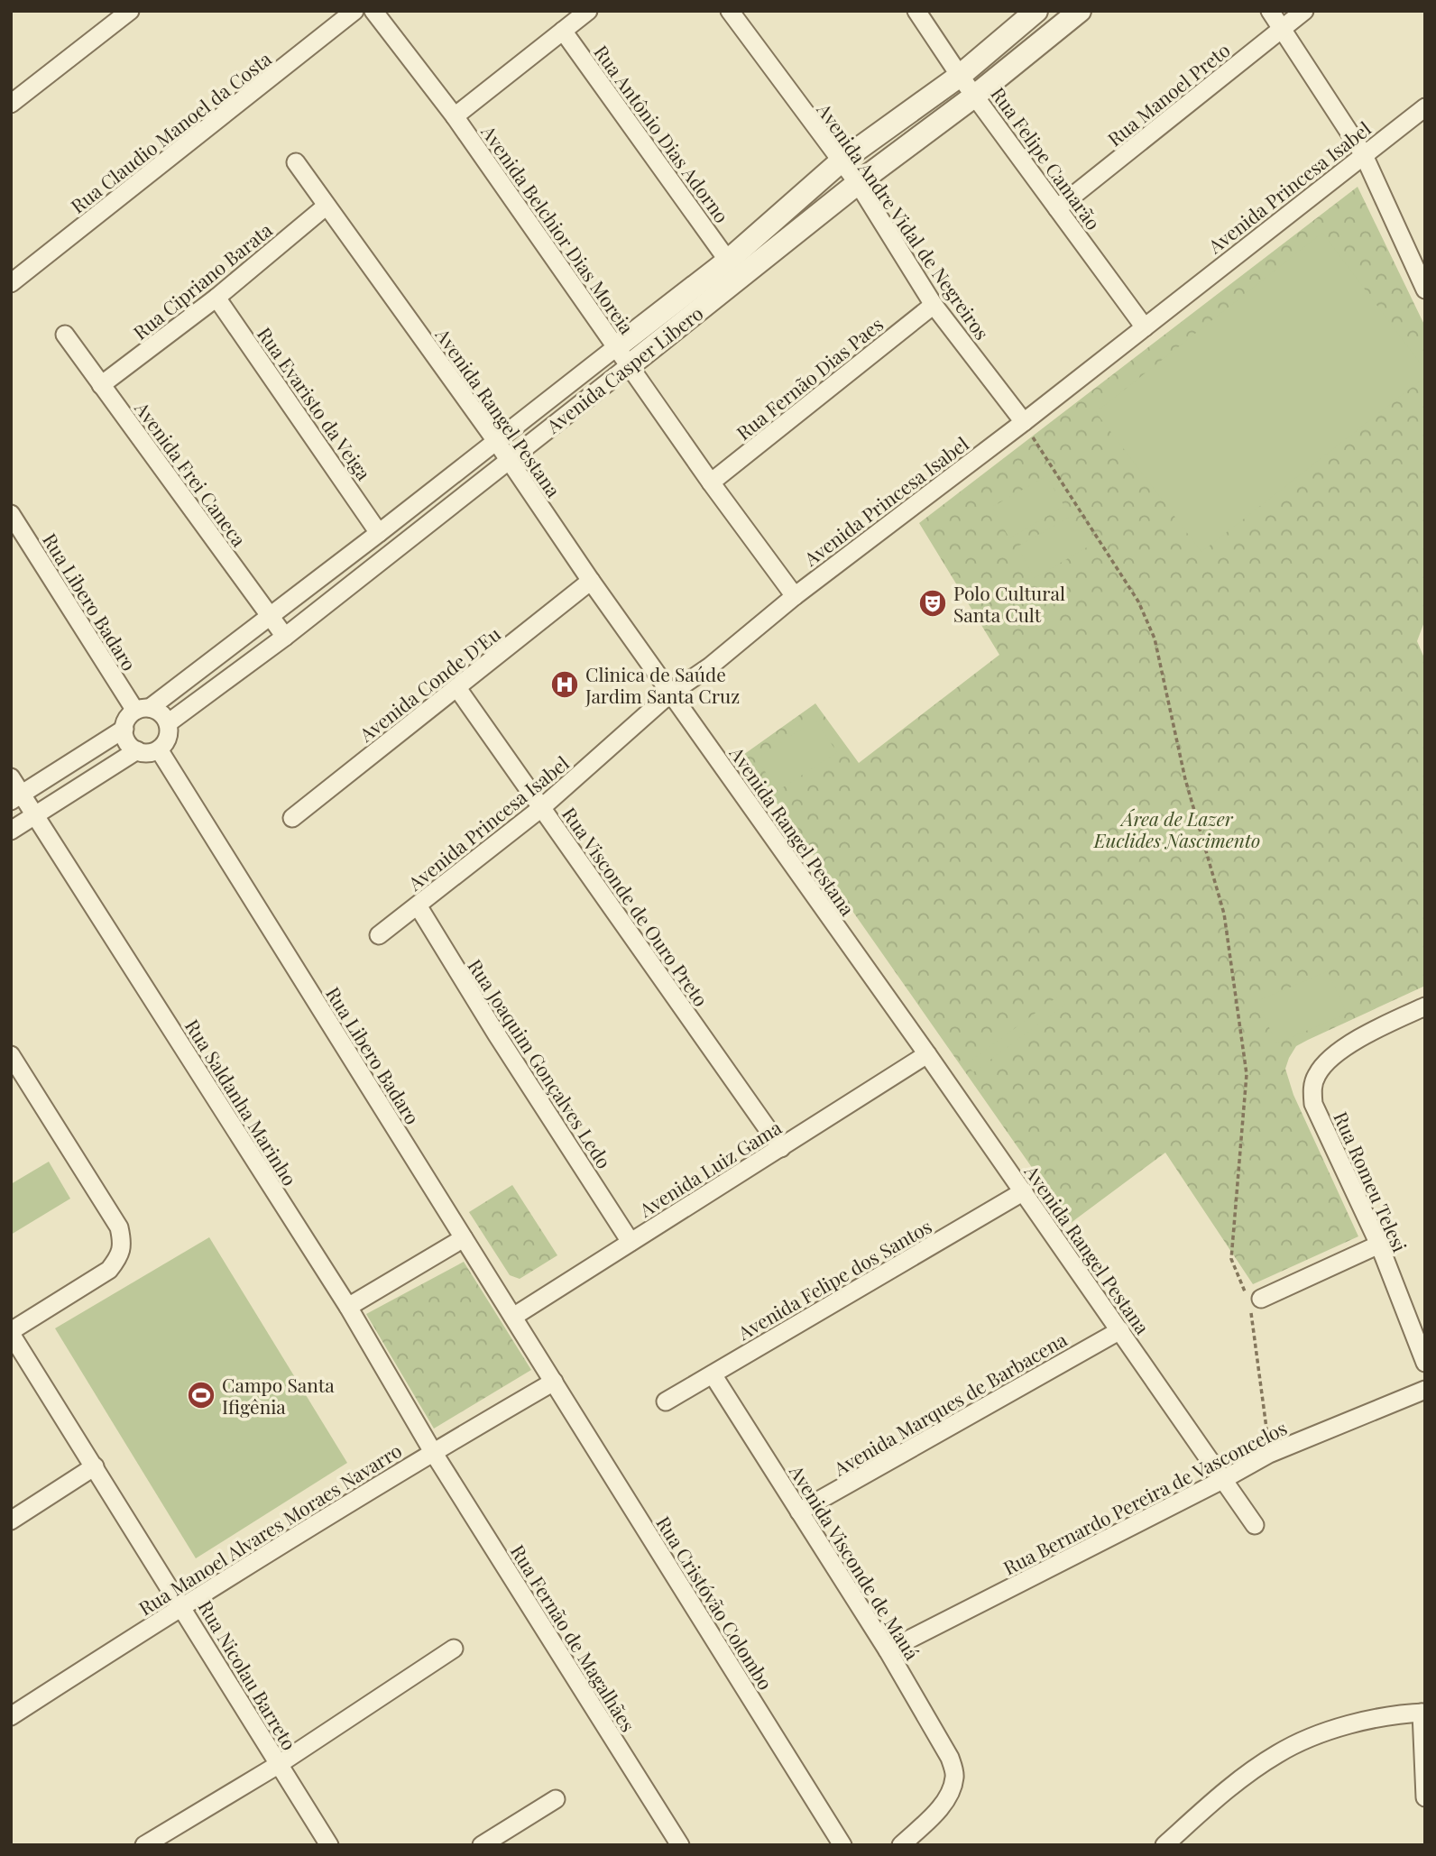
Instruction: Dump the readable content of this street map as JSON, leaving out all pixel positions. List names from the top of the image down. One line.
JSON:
{"streets":{"street":["Rua Manoel Preto","Rua Claudio Manoel da Costa","Rua Antônio Dias Adorno","Rua Felipe Camarão","Avenida Princesa Isabel","Avenida Andre Vidal de Negreiros","Avenida Belchior Dias Moreia","Rua Cipriano Barata","Avenida Casper Libero","Rua Fernão Dias Paes","Rua Evaristo da Veiga","Avenida Rangel Pestana","Avenida Frei Caneca","Rua Libero Badaro","Avenida Conde D'Eu","Rua Visconde de Ouro Preto","Rua Joaquim Gonçalves Ledo","Rua Saldanha Marinho","Avenida Luiz Gama","Rua Romeu Telesi","Avenida Felipe dos Santos","Avenida Marques de Barbacena","Rua Bernardo Pereira de Vasconcelos","Rua Manoel Alvares Moraes Navarro","Avenida Visconde de Mauá","Rua Cristóvão Colombo","Rua Fernão de Magalhães","Rua Nicolau Barreto"]},"crossings":[["Rua Manoel Preto","Rua Felipe Camarão"],["Rua Antônio Dias Adorno","Avenida Casper Libero"],["Rua Felipe Camarão","Avenida Princesa Isabel"],["Rua Felipe Camarão","Avenida Casper Libero"],["Avenida Princesa Isabel","Avenida Andre Vidal de Negreiros"],["Avenida Princesa Isabel","Avenida Belchior Dias Moreia"],["Avenida Princesa Isabel","Avenida Rangel Pestana"],["Avenida Princesa Isabel","Rua Visconde de Ouro Preto"],["Avenida Princesa Isabel","Rua Joaquim Gonçalves Ledo"],["Avenida Andre Vidal de Negreiros","Avenida Casper Libero"],["Avenida Andre Vidal de Negreiros","Rua Fernão Dias Paes"],["Avenida Belchior Dias Moreia","Avenida Casper Libero"],["Avenida Belchior Dias Moreia","Rua Fernão Dias Paes"],["Rua Cipriano Barata","Rua Evaristo da Veiga"],["Rua Cipriano Barata","Avenida Rangel Pestana"],["Rua Cipriano Barata","Avenida Frei Caneca"],["Avenida Casper Libero","Rua Evaristo da Veiga"],["Avenida Casper Libero","Avenida Rangel Pestana"],["Avenida Casper Libero","Avenida Frei Caneca"],["Avenida Casper Libero","Rua Libero Badaro"],["Avenida Rangel Pestana","Avenida Conde D'Eu"],["Avenida Rangel Pestana","Avenida Luiz Gama"],["Avenida Rangel Pestana","Avenida Felipe dos Santos"],["Avenida Rangel Pestana","Avenida Marques de Barbacena"],["Avenida Rangel Pestana","Rua Bernardo Pereira de Vasconcelos"],["Rua Libero Badaro","Avenida Luiz Gama"],["Rua Libero Badaro","Rua Manoel Alvares Moraes Navarro"],["Rua Libero Badaro","Rua Cristóvão Colombo"],["Avenida Conde D'Eu","Rua Visconde de Ouro Preto"],["Rua Visconde de Ouro Preto","Avenida Luiz Gama"],["Rua Joaquim Gonçalves Ledo","Avenida Luiz Gama"],["Rua Saldanha Marinho","Rua Manoel Alvares Moraes Navarro"],["Rua Saldanha Marinho","Rua Fernão de Magalhães"],["Avenida Felipe dos Santos","Avenida Visconde de Mauá"],["Avenida Marques de Barbacena","Avenida Visconde de Mauá"],["Rua Bernardo Pereira de Vasconcelos","Avenida Visconde de Mauá"],["Rua Manoel Alvares Moraes Navarro","Rua Cristóvão Colombo"],["Rua Manoel Alvares Moraes Navarro","Rua Fernão de Magalhães"],["Rua Manoel Alvares Moraes Navarro","Rua Nicolau Barreto"]],"parks":["Área de Lazer Euclides Nascimento"],"places":{"theatre":["Polo Cultural Santa Cult"],"hospital":["Clinica de Saúde Jardim Santa Cruz"],"sports":["Campo Santa Ifigênia"]}}
